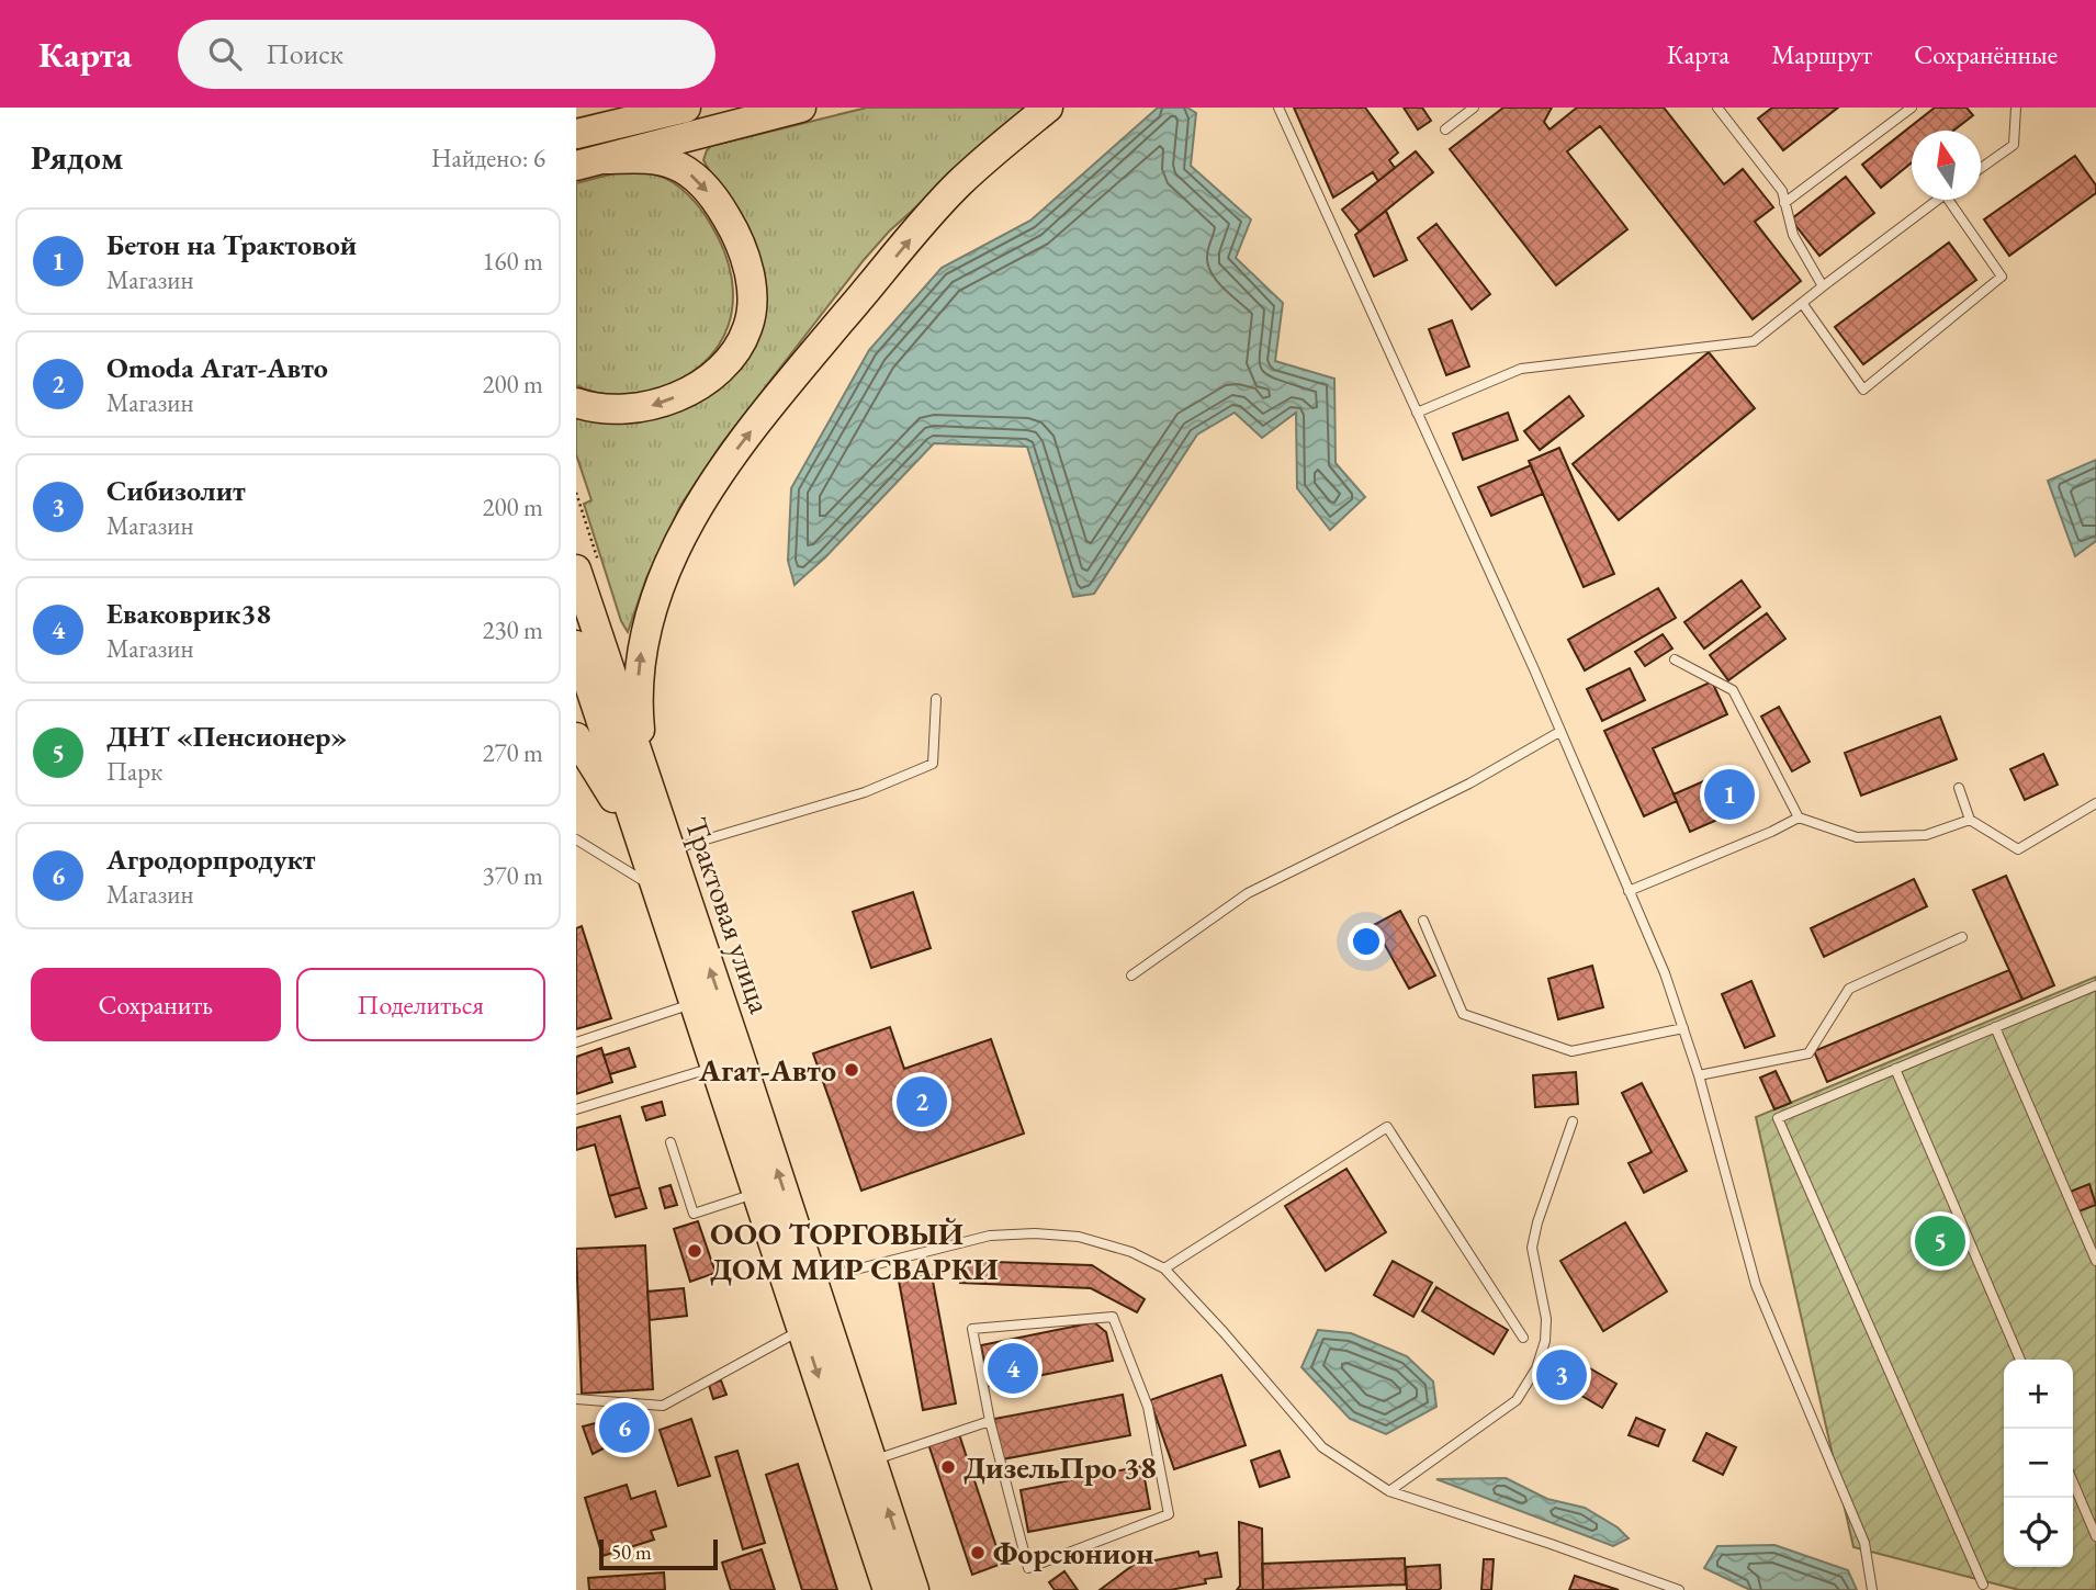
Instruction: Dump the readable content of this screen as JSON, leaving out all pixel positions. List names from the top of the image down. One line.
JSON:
{"streets":{"main road":["Трактовая улица"]},"places":["Агат-Авто","ООО ТОРГОВЫЙ ДОМ МИР СВАРКИ","ДизельПро 38","Форсюнион"],"scale_bar":"50 m","north":"top","page":{"header":"Карта","search":"Поиск","nav":["Карта","Маршрут","Сохранённые"],"heading":["Рядом","Найдено: 6"],"list":[{"mark":"1","name":"Бетон на Трактовой","note":"Магазин","value":"160 m"},{"mark":"2","name":"Omoda Агат-Авто","note":"Магазин","value":"200 m"},{"mark":"3","name":"Сибизолит","note":"Магазин","value":"200 m"},{"mark":"4","name":"Еваковрик38","note":"Магазин","value":"230 m"},{"mark":"5","name":"ДНТ «Пенсионер»","note":"Парк","value":"270 m"},{"mark":"6","name":"Агродорпродукт","note":"Магазин","value":"370 m"}],"pins":["1","2","5","4","3","6"],"buttons":["Сохранить","Поделиться"],"map_buttons":["+","−"],"scale":"50 m"}}
